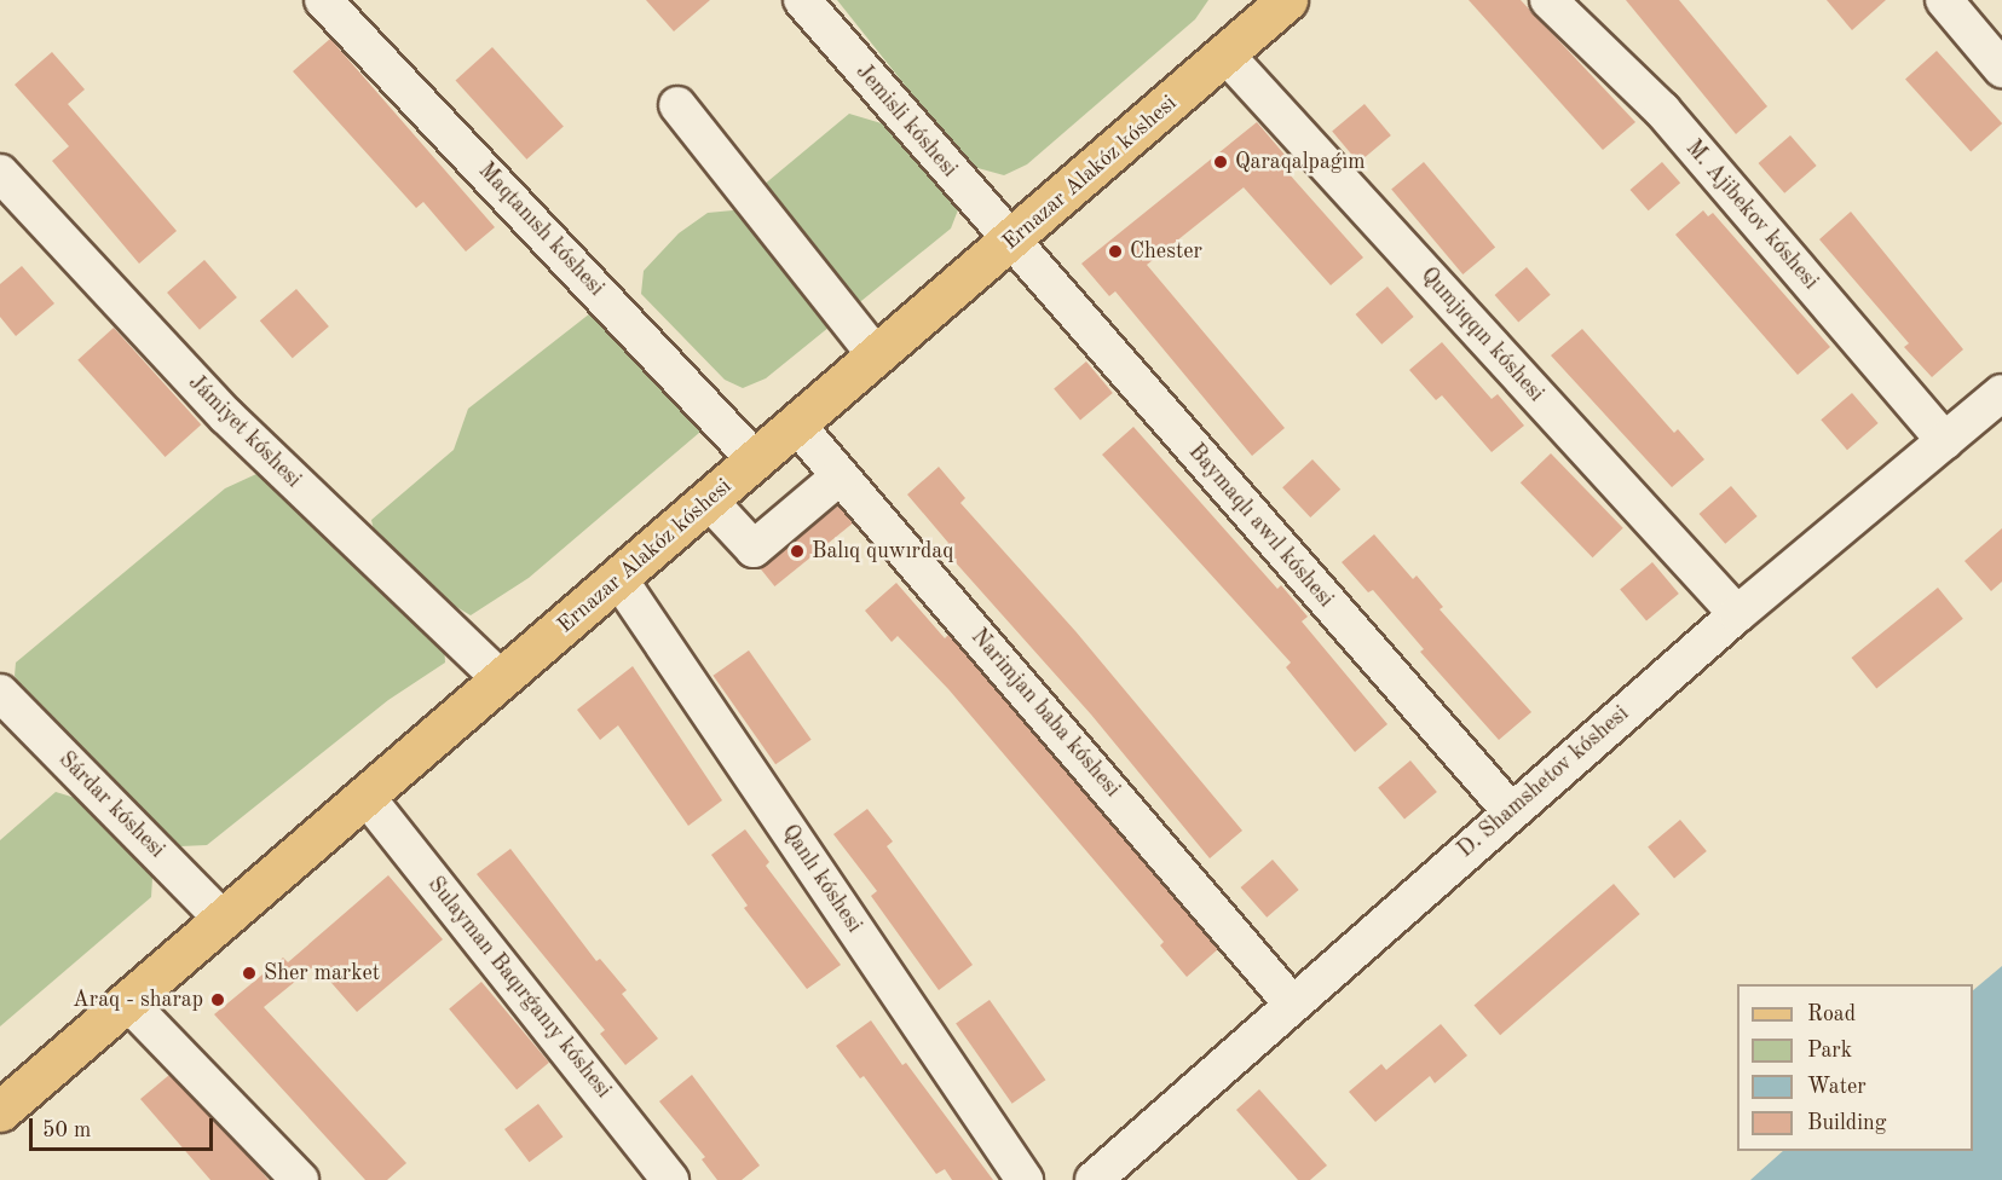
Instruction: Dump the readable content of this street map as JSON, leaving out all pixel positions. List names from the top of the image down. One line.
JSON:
{"streets":{"main road":["Ernazar Alakóz kóshesi"],"street":["Jemisli kóshesi","M. Ajibekov kóshesi","Maqtanısh kóshesi","Qumjıqqın kóshesi","Jámiyet kóshesi","Baymaqlı awıl kóshesi","Narimjan baba kóshesi","D. Shamshetov kóshesi","Sárdar kóshesi","Qanlı kóshesi","Sulayman Baqırǵanıy kóshesi"]},"crossings":[["Jemisli kóshesi","Ernazar Alakóz kóshesi"],["Jemisli kóshesi","Baymaqlı awıl kóshesi"],["Ernazar Alakóz kóshesi","Maqtanısh kóshesi"],["Ernazar Alakóz kóshesi","Qumjıqqın kóshesi"],["Ernazar Alakóz kóshesi","Jámiyet kóshesi"],["Ernazar Alakóz kóshesi","Baymaqlı awıl kóshesi"],["Ernazar Alakóz kóshesi","Narimjan baba kóshesi"],["Ernazar Alakóz kóshesi","Sárdar kóshesi"],["Ernazar Alakóz kóshesi","Qanlı kóshesi"],["Ernazar Alakóz kóshesi","Sulayman Baqırǵanıy kóshesi"],["M. Ajibekov kóshesi","D. Shamshetov kóshesi"],["Qumjıqqın kóshesi","D. Shamshetov kóshesi"],["Baymaqlı awıl kóshesi","D. Shamshetov kóshesi"],["Narimjan baba kóshesi","D. Shamshetov kóshesi"]],"places":["Qaraqalpaǵım","Chester","Balıq quwırdaq","Sher market","Araq - sharap"],"legend":["Road","Park","Water","Building"],"scale_bar":"50 m"}
